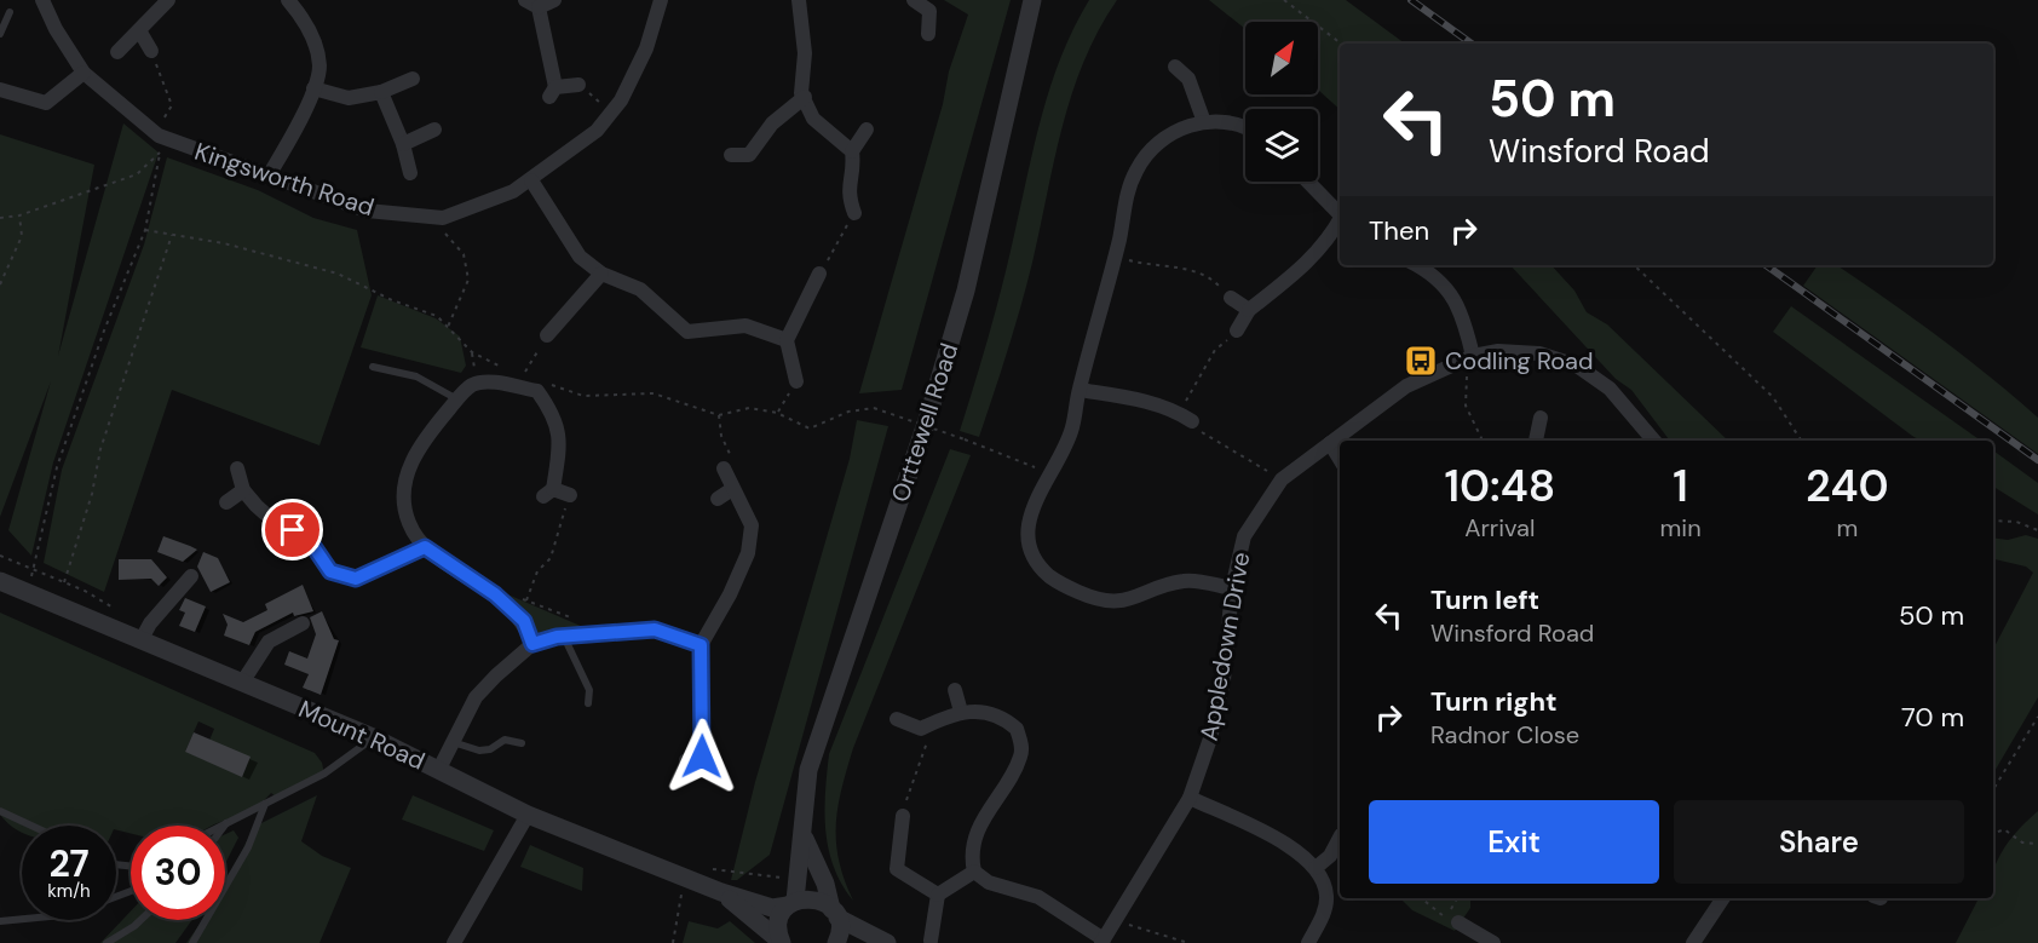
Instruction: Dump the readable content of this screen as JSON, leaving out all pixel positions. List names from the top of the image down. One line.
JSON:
{"streets":{"street":["Kingsworth Road","Orttewell Road","Appledown Drive","Mount Road"]},"crossings":[["Orttewell Road","Mount Road"]],"places":{"bus stop":["Codling Road"]},"north":"top right","page":{"turn":["50 m","Winsford Road"],"then":"Then","eta":["10:48","Arrival","1","min","240","m"],"list":[{"name":"Turn left","note":"Winsford Road","value":"50 m"},{"name":"Turn right","note":"Radnor Close","value":"70 m"}],"buttons":["Exit","Share"],"speed":"27 km/h","limit":"30"}}
